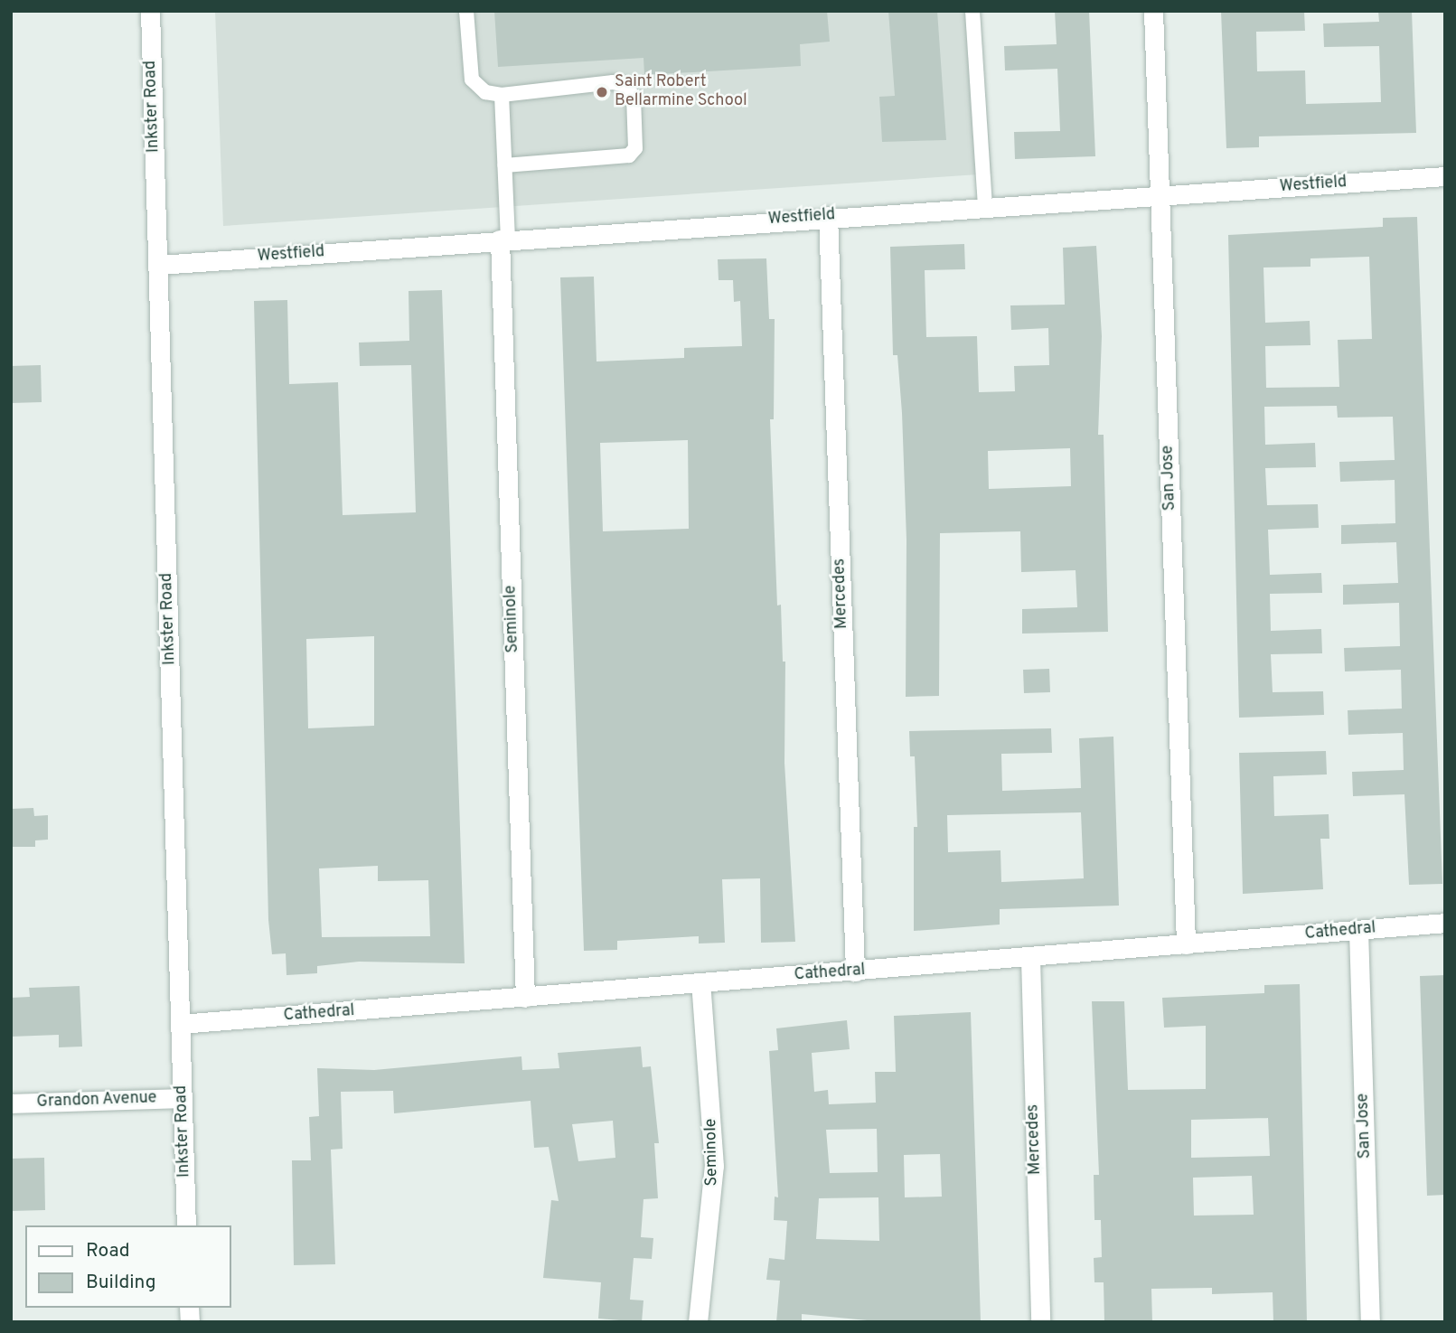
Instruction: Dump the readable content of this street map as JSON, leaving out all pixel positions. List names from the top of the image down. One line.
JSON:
{"streets":{"street":["Inkster Road","Westfield","San Jose","Mercedes","Seminole","Cathedral","Grandon Avenue"]},"crossings":[["Inkster Road","Westfield"],["Inkster Road","Cathedral"],["Inkster Road","Grandon Avenue"],["Westfield","San Jose"],["Westfield","Mercedes"],["Westfield","Seminole"],["San Jose","Cathedral"],["Mercedes","Cathedral"],["Seminole","Cathedral"]],"places":["Saint Robert Bellarmine School"],"legend":["Road","Building"]}
